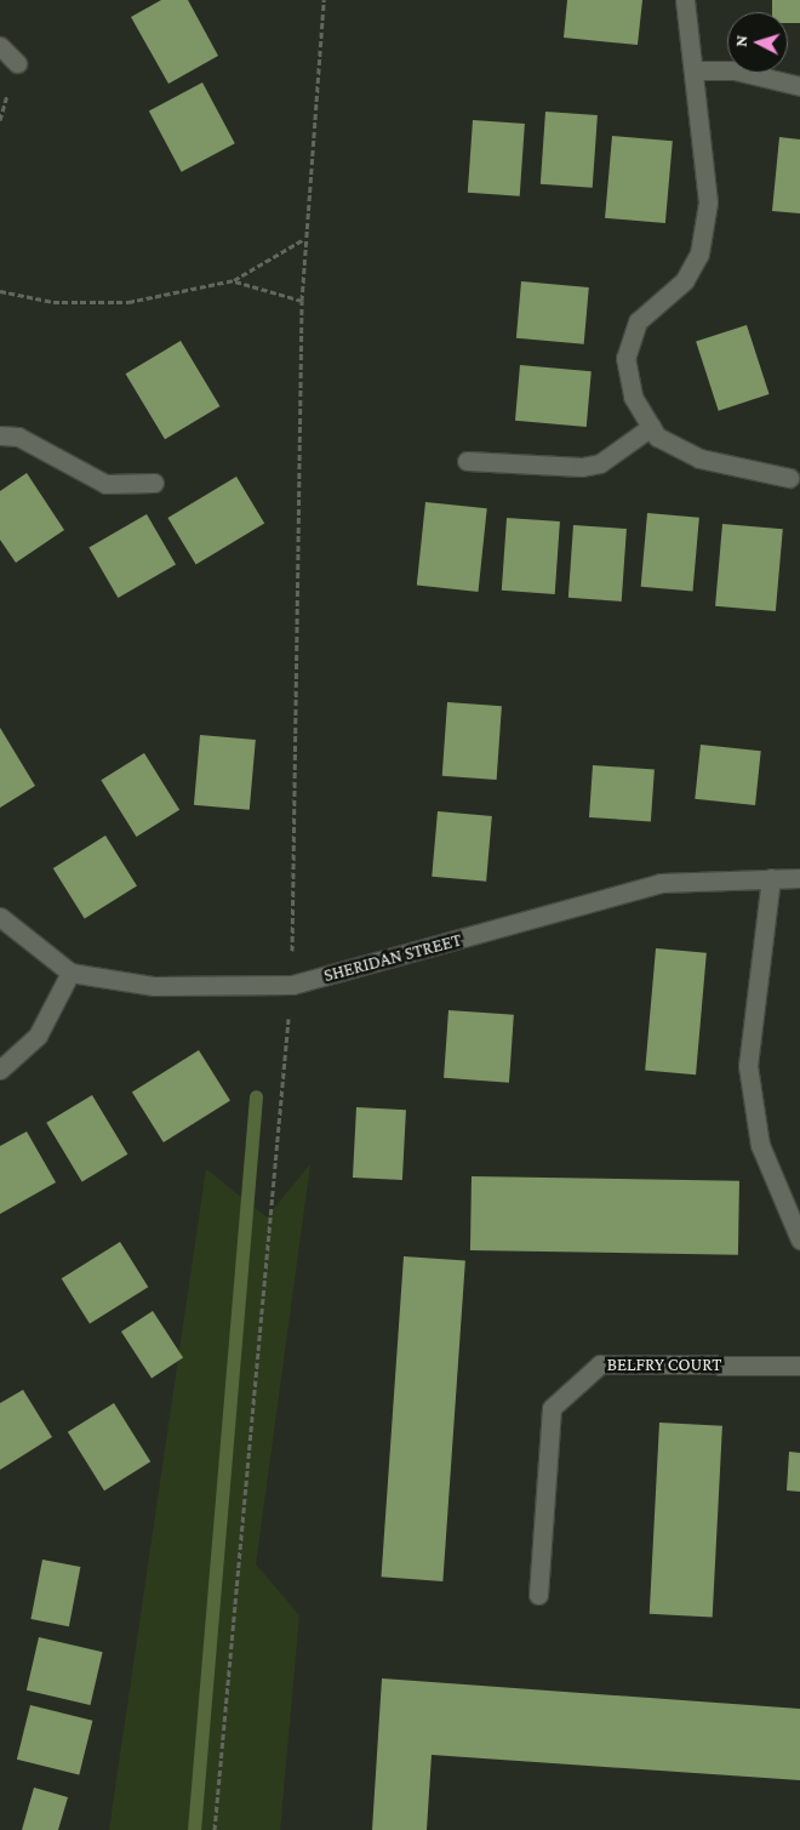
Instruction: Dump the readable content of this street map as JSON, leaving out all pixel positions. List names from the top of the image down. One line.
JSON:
{"streets":{"street":["SHERIDAN STREET","BELFRY COURT"]},"north":"left"}
